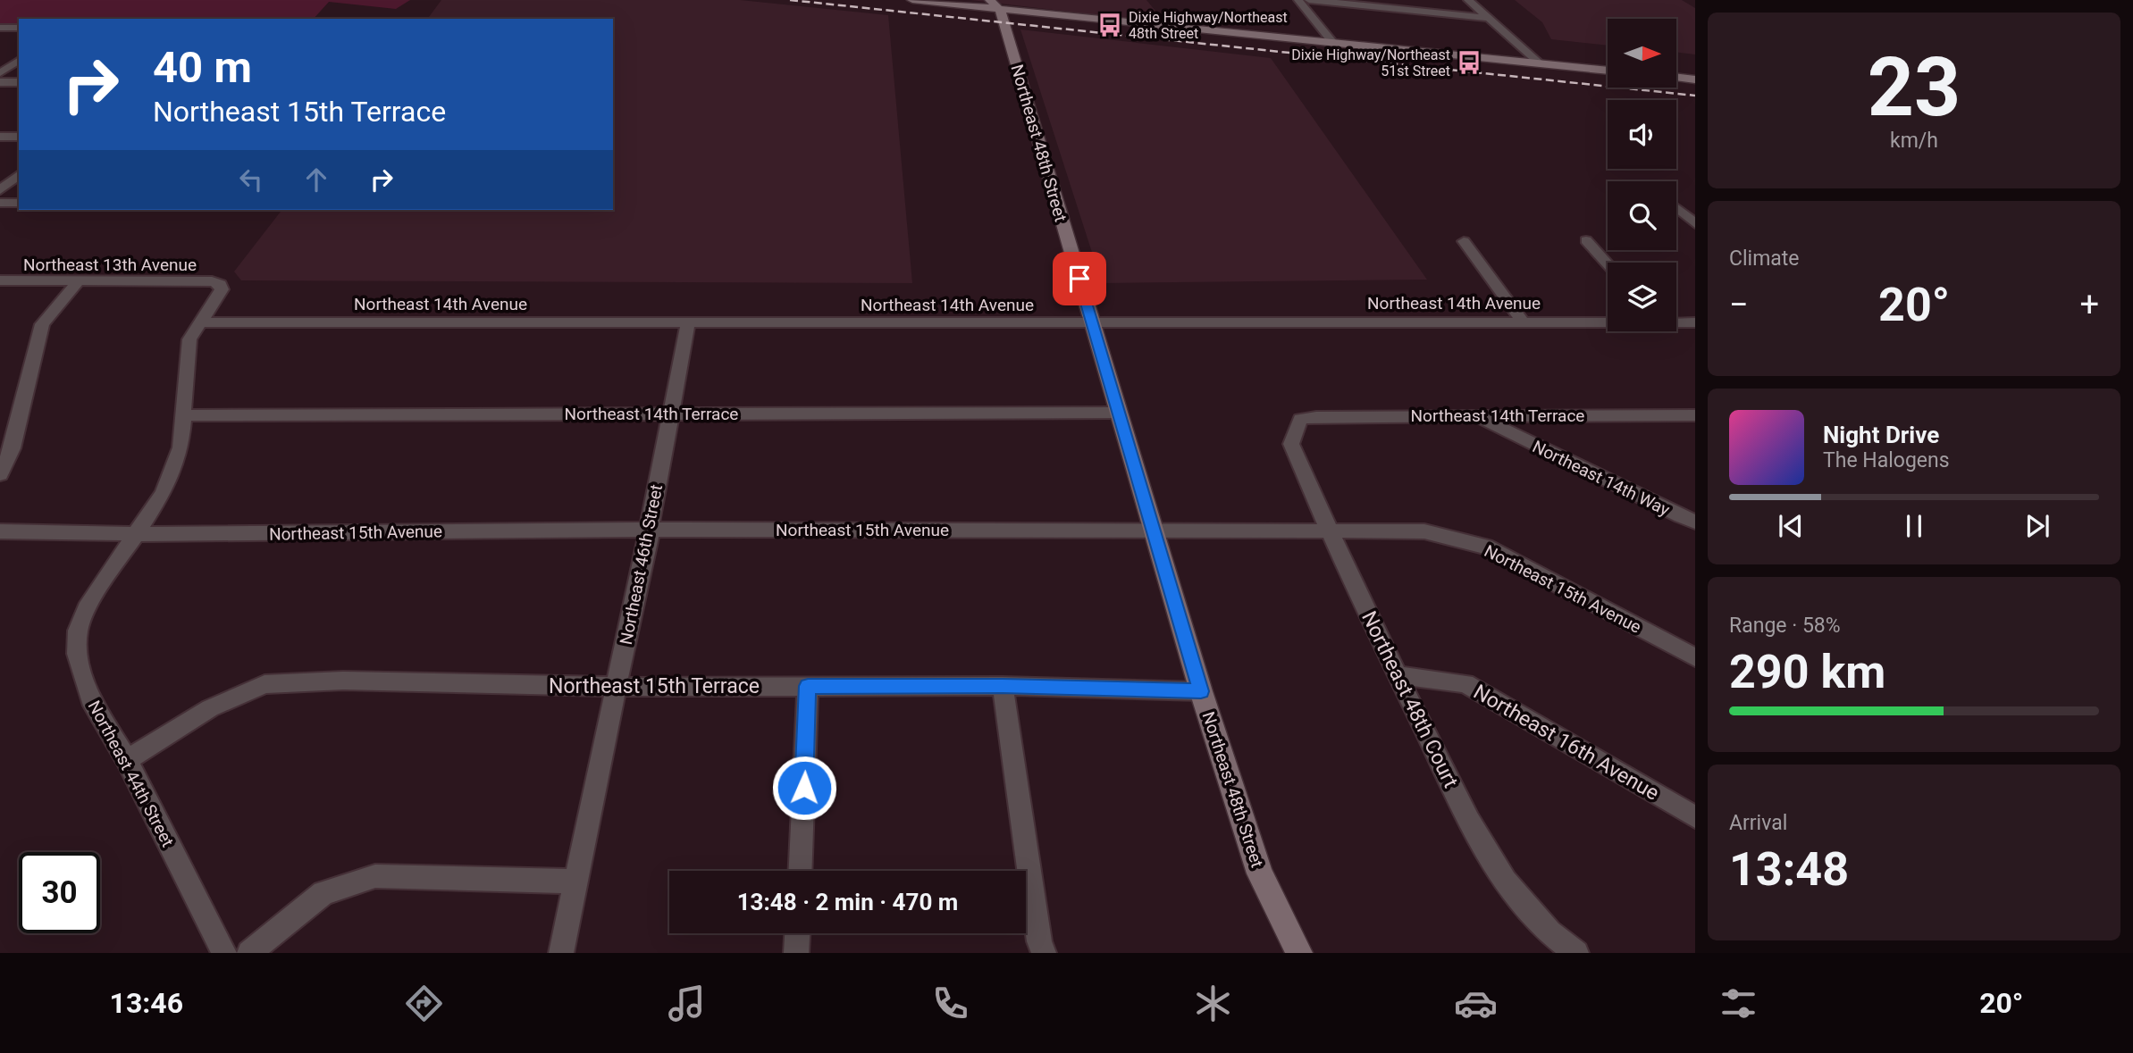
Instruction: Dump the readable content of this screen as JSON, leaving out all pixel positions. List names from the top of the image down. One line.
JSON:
{"streets":{"street":["Northeast 48th Street","Northeast 13th Avenue","Northeast 14th Avenue","Northeast 14th Terrace","Northeast 14th Way","Northeast 15th Avenue","Northeast 46th Street","Northeast 15th Terrace","Northeast 48th Court","Northeast 16th Avenue","Northeast 44th Street"]},"crossings":[["Northeast 48th Street","Northeast 14th Avenue"],["Northeast 48th Street","Northeast 14th Terrace"],["Northeast 48th Street","Northeast 15th Avenue"],["Northeast 48th Street","Northeast 15th Terrace"],["Northeast 13th Avenue","Northeast 44th Street"],["Northeast 14th Avenue","Northeast 46th Street"],["Northeast 14th Avenue","Northeast 44th Street"],["Northeast 14th Terrace","Northeast 14th Way"],["Northeast 14th Terrace","Northeast 46th Street"],["Northeast 14th Terrace","Northeast 48th Court"],["Northeast 14th Terrace","Northeast 44th Street"],["Northeast 15th Avenue","Northeast 46th Street"],["Northeast 15th Avenue","Northeast 48th Court"],["Northeast 15th Avenue","Northeast 44th Street"],["Northeast 46th Street","Northeast 15th Terrace"],["Northeast 15th Terrace","Northeast 44th Street"],["Northeast 48th Court","Northeast 16th Avenue"]],"places":{"bus stop":["Dixie Highway/Northeast 48th Street","Dixie Highway/Northeast 51st Street"]},"north":"right","page":{"tile":[["23","km/h"],"Climate",["Range · 58%","290 km"],["Arrival","13:48"]],"turn":["40 m","Northeast 15th Terrace"],"heat":["−","20°","+"],"song":["Night Drive","The Halogens"],"limit":"30","trip":"13:48 · 2 min · 470 m","tabs":["13:46","20°"]}}
